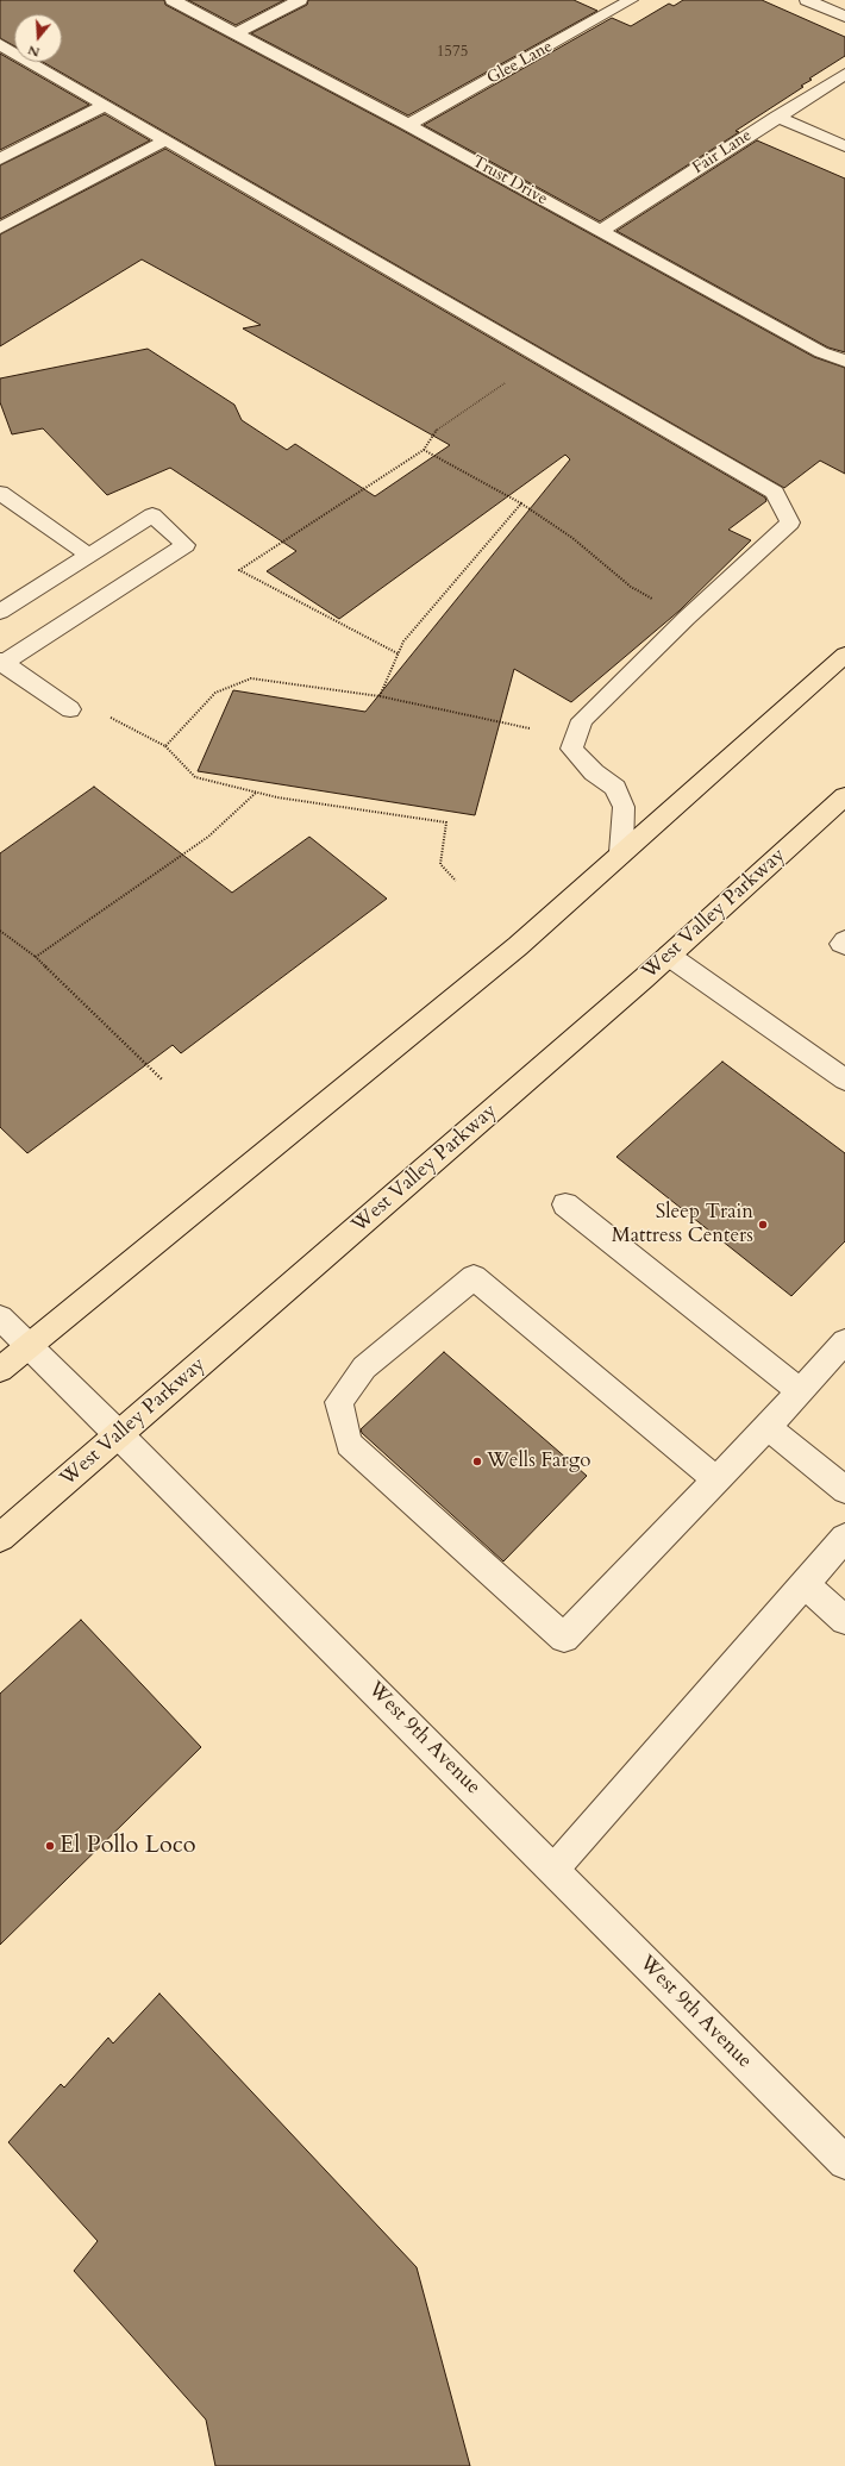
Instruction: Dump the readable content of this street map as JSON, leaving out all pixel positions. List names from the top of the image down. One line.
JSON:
{"streets":{"main road":["West Valley Parkway"],"street":["Glee Lane","Fair Lane","Trust Drive","West 9th Avenue"]},"crossings":[["Glee Lane","Trust Drive"],["Fair Lane","Trust Drive"],["West Valley Parkway","West 9th Avenue"]],"places":["Sleep Train Mattress Centers","Wells Fargo","El Pollo Loco"],"house_numbers":["1575"],"north":"bottom"}
